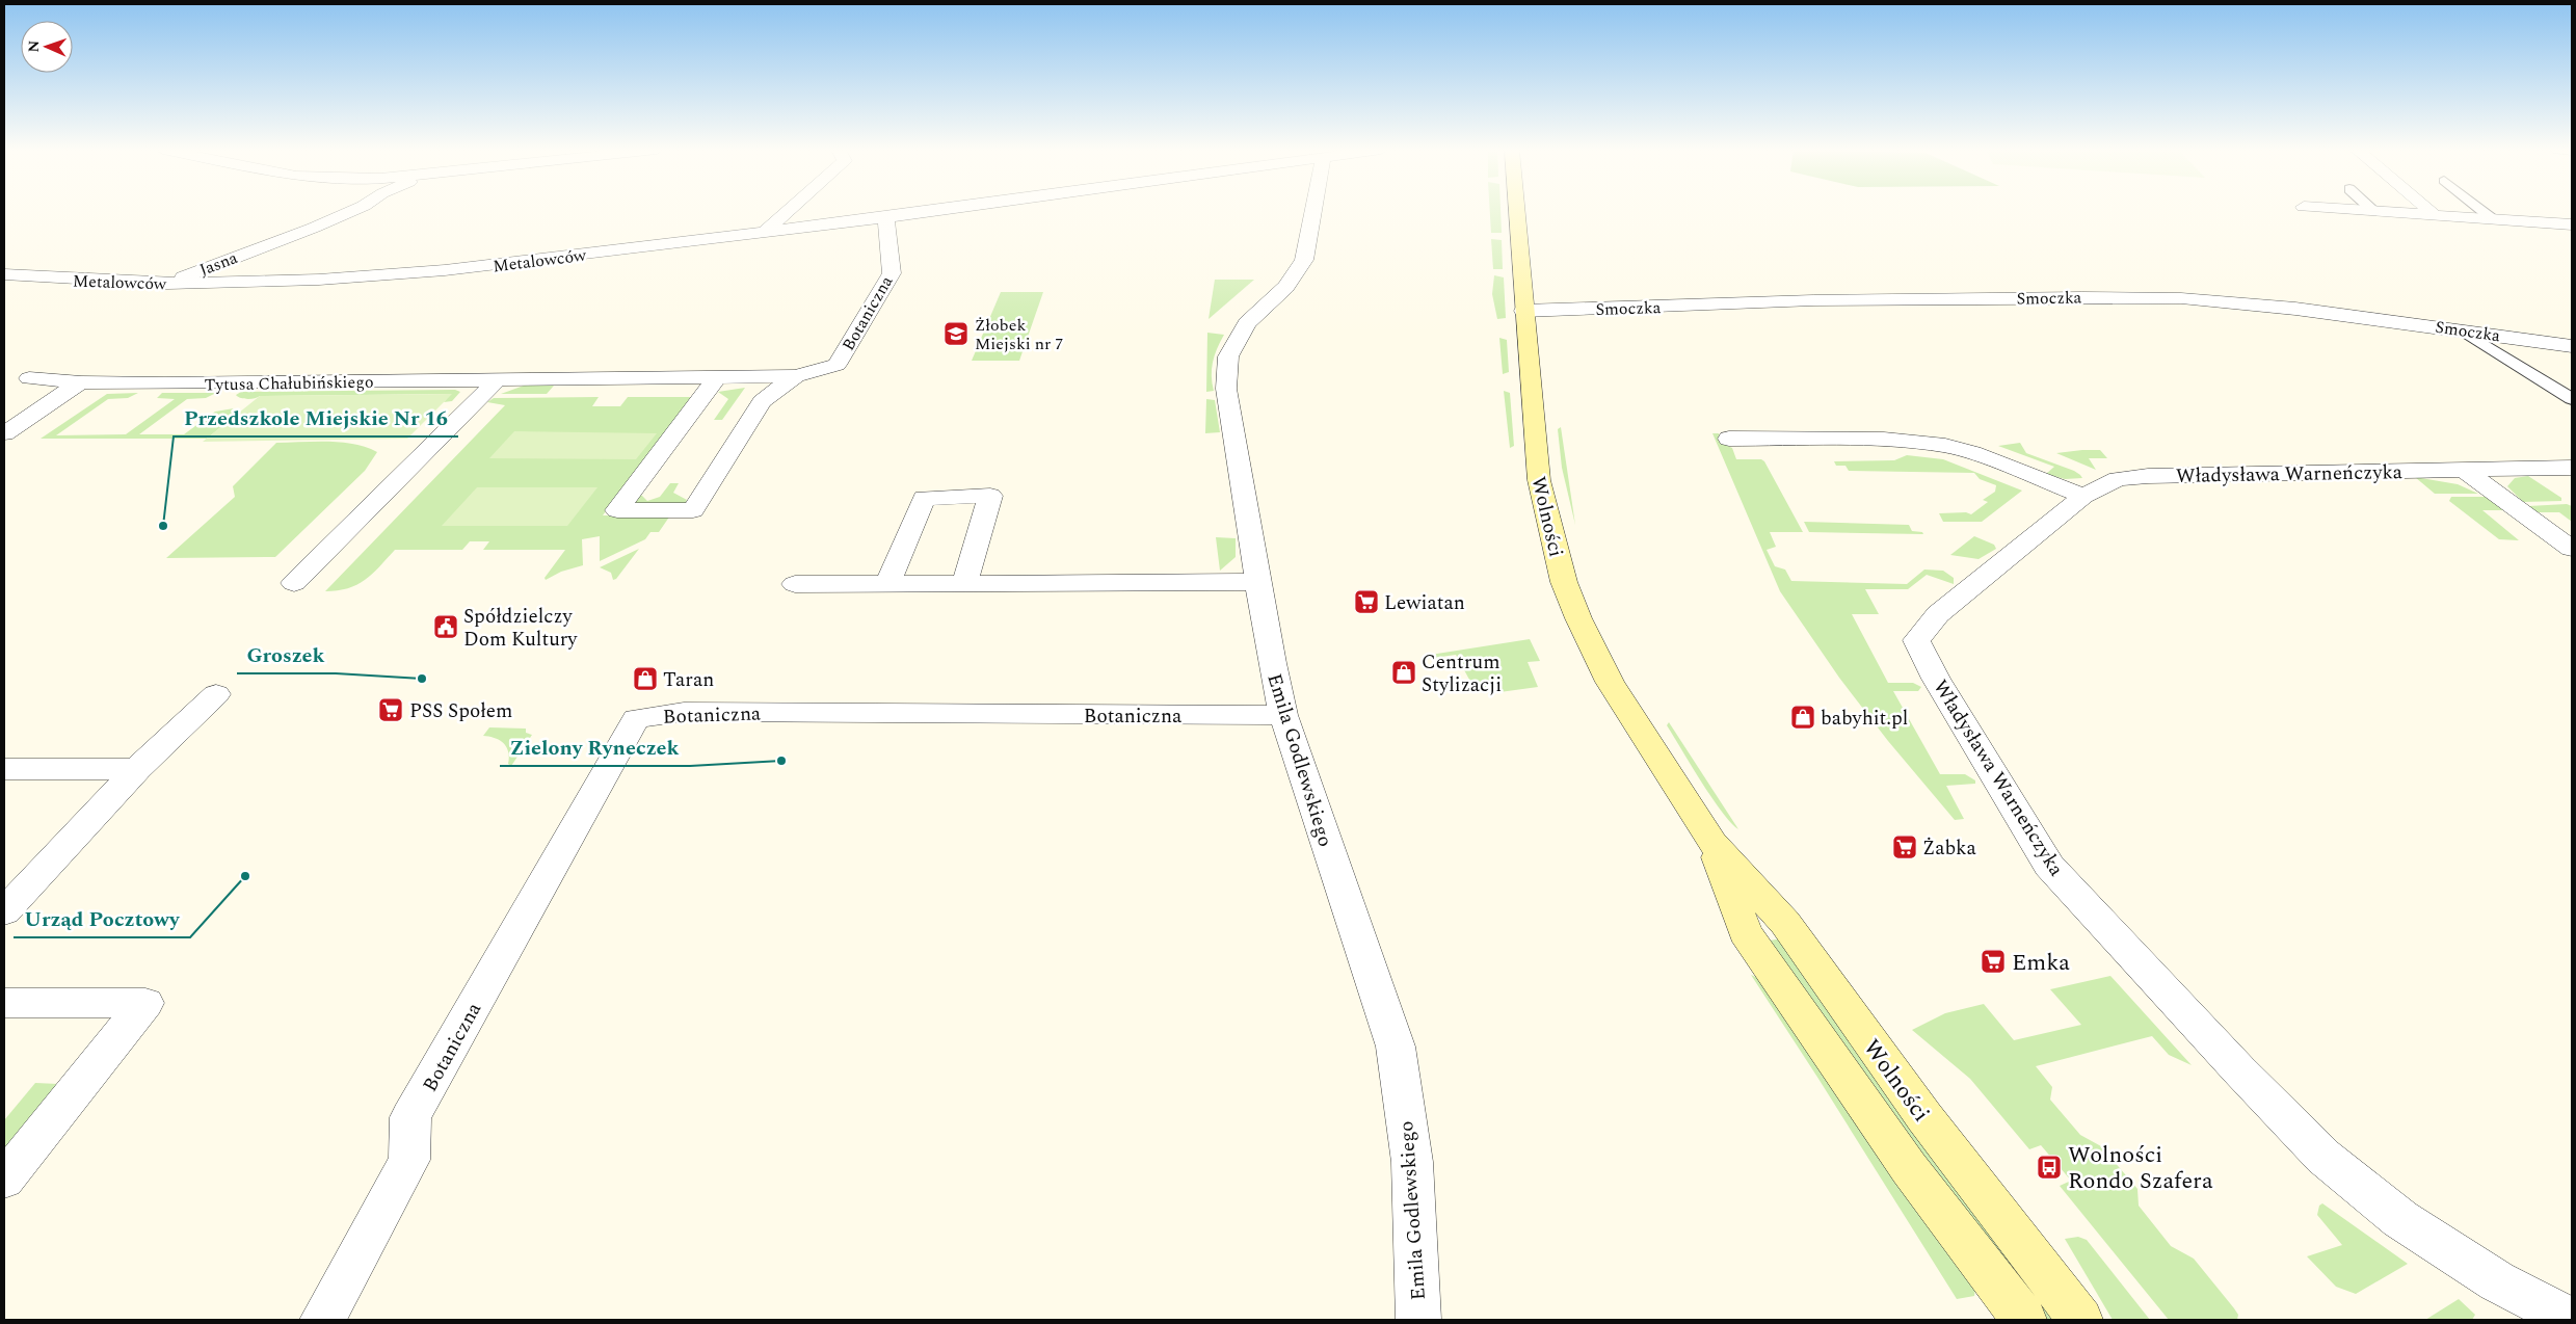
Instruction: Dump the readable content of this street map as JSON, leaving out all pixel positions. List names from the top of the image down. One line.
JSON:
{"streets":{"main road":["Wolności"],"street":["Metalowców","Jasna","Smoczka","Botaniczna","Tytusa Chałubińskiego","Władysława Warneńczyka","Emila Godlewskiego"]},"crossings":[["Metalowców","Jasna"],["Metalowców","Botaniczna"],["Smoczka","Wolności"],["Botaniczna","Tytusa Chałubińskiego"],["Botaniczna","Emila Godlewskiego"]],"places":{"school or university":["Żłobek Miejski nr 7"],"other":["Przedszkole Miejskie Nr 16","Groszek","Zielony Ryneczek","Urząd Pocztowy"],"supermarket":["Lewiatan","PSS Społem","Żabka","Emka"],"public building":["Spółdzielczy Dom Kultury"],"shop":["Centrum Stylizacji","Taran","babyhit.pl"],"bus stop":["Wolności Rondo Szafera"]},"north":"left"}
